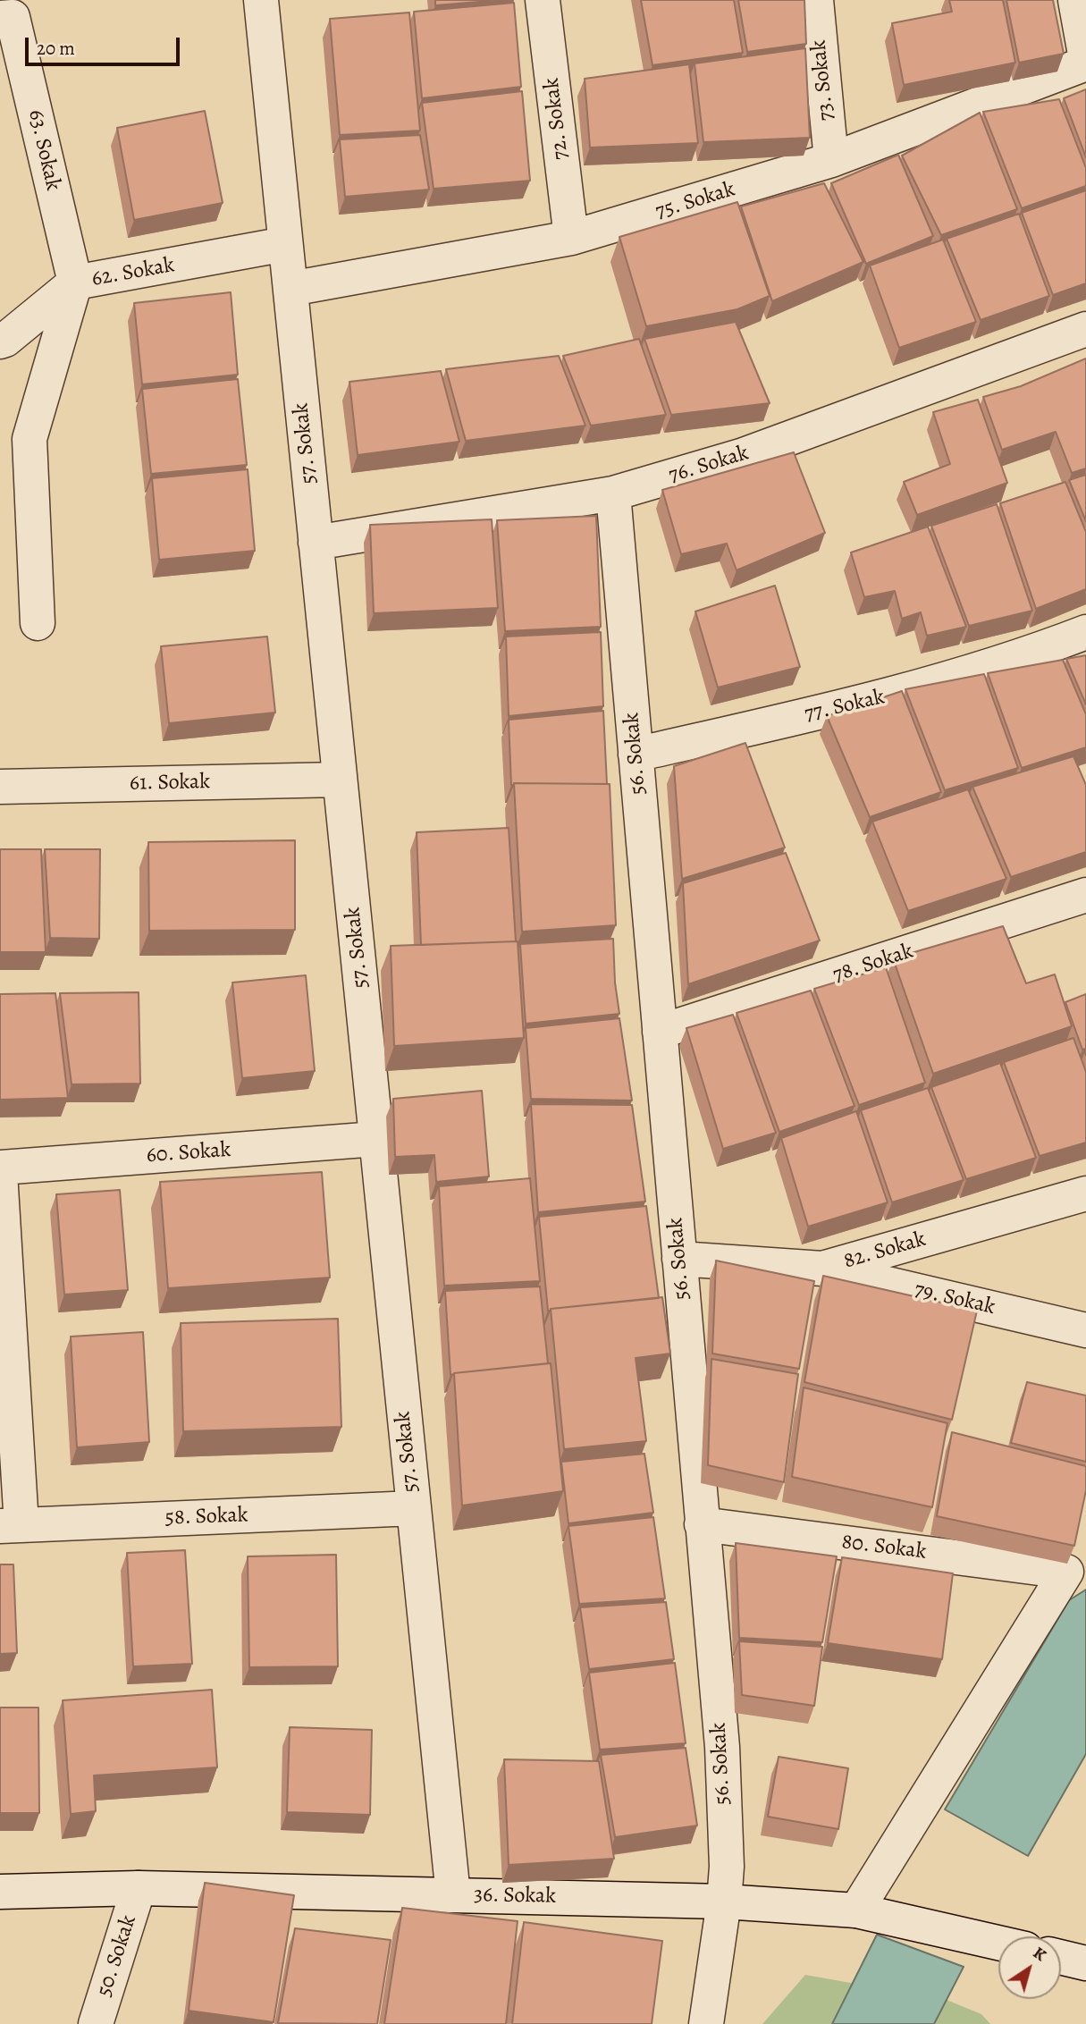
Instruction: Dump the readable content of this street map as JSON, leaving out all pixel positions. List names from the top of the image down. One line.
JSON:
{"streets":{"street":["73. Sokak","72. Sokak","63. Sokak","75. Sokak","62. Sokak","57. Sokak","76. Sokak","77. Sokak","56. Sokak","61. Sokak","78. Sokak","60. Sokak","82. Sokak","79. Sokak","58. Sokak","80. Sokak","36. Sokak","50. Sokak"]},"crossings":[["73. Sokak","75. Sokak"],["72. Sokak","75. Sokak"],["63. Sokak","62. Sokak"],["75. Sokak","57. Sokak"],["62. Sokak","57. Sokak"],["57. Sokak","76. Sokak"],["57. Sokak","61. Sokak"],["57. Sokak","60. Sokak"],["57. Sokak","58. Sokak"],["57. Sokak","36. Sokak"],["76. Sokak","56. Sokak"],["77. Sokak","56. Sokak"],["56. Sokak","78. Sokak"],["56. Sokak","82. Sokak"],["56. Sokak","80. Sokak"],["56. Sokak","36. Sokak"],["82. Sokak","79. Sokak"],["80. Sokak","36. Sokak"],["36. Sokak","50. Sokak"]],"scale_bar":"20 m","north":"top right"}
